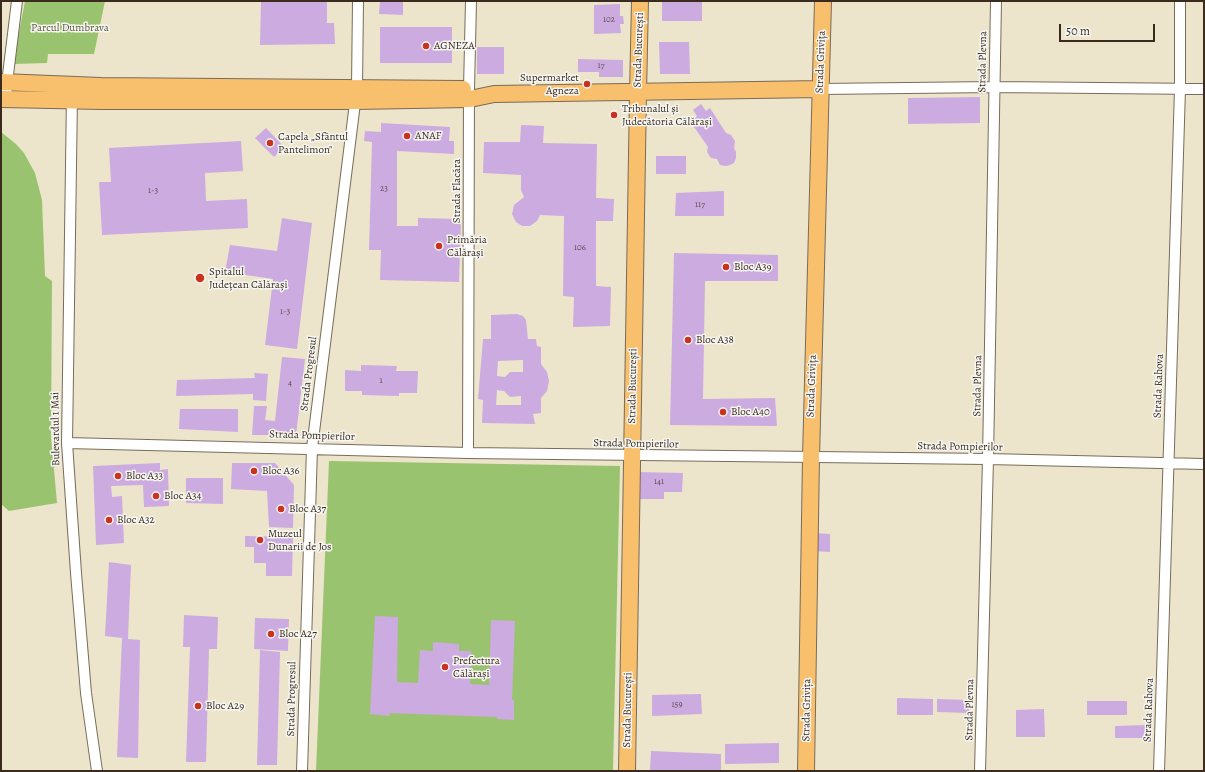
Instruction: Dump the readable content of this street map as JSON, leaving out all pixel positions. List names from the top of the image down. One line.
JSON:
{"streets":{"main road":["Strada București","Strada Grivița"],"street":["Strada Plevna","Strada Flacăra","Strada Progresul","Strada Rahova","Bulevardul 1 Mai","Strada Pompierilor"]},"crossings":[["Strada București","Strada Pompierilor"],["Strada Grivița","Strada Pompierilor"],["Strada Plevna","Strada Pompierilor"],["Strada Flacăra","Strada Pompierilor"],["Strada Progresul","Strada Pompierilor"],["Strada Rahova","Strada Pompierilor"],["Bulevardul 1 Mai","Strada Pompierilor"]],"parks":["Parcul Dumbrava"],"places":["AGNEZA","Supermarket Agneza","Tribunalul și Judecătoria Călărași","ANAF","Capela „Sfântul Pantelimon\"","Primăria Călărași","Bloc A39","Spitalul Județean Călărași","Bloc A38","Bloc A40","Bloc A36","Bloc A33","Bloc A34","Bloc A37","Bloc A32","Muzeul Dunarii de Jos","Bloc A27","Prefectura Călărași","Bloc A29"],"house_numbers":["102","17","23","1-3","117","106","1-3","1","4","141","159"],"scale_bar":"50 m"}
